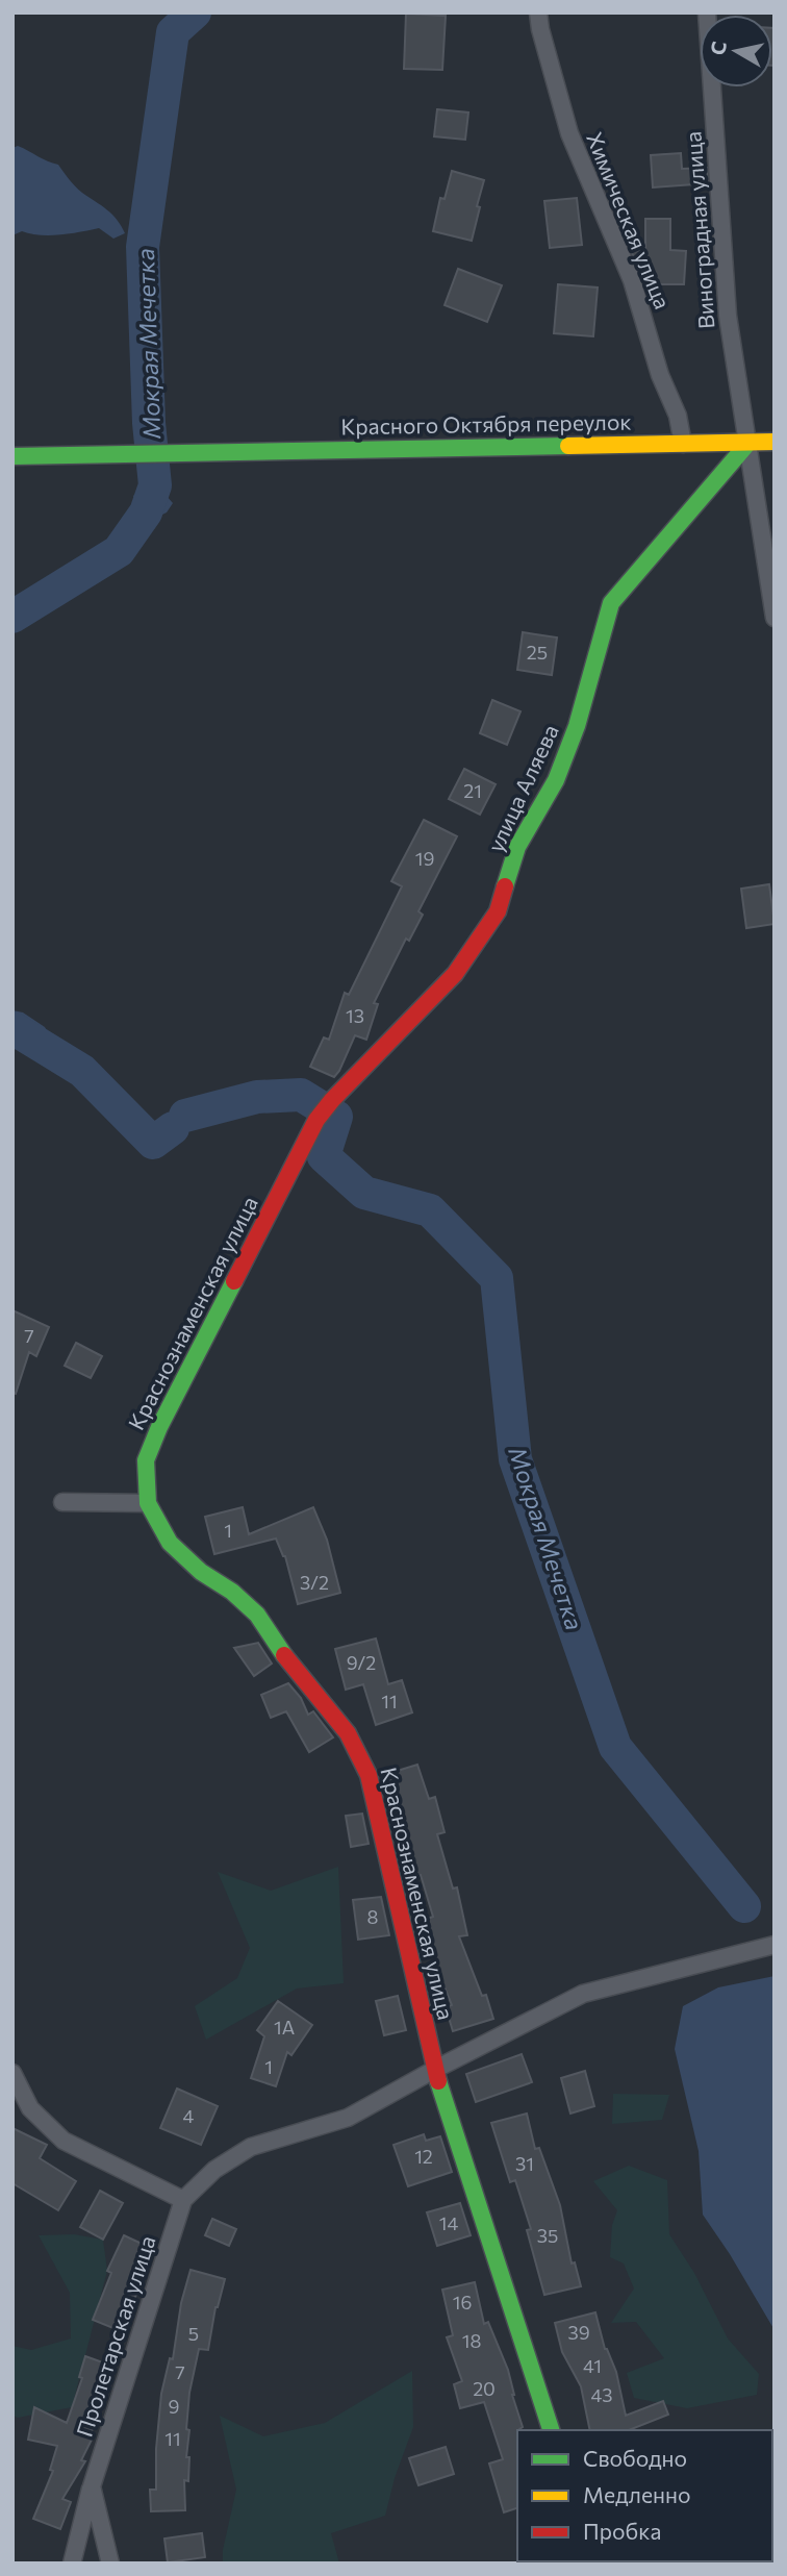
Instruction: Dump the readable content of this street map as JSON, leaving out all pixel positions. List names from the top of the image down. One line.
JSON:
{"streets":{"street":["Химическая улица","Виноградная улица","Красного Октября переулок","улица Аляева","Краснознаменская улица","Пролетарская улица"]},"crossings":[["Химическая улица","Красного Октября переулок"],["Виноградная улица","Красного Октября переулок"],["Виноградная улица","улица Аляева"],["Красного Октября переулок","улица Аляева"],["улица Аляева","Краснознаменская улица"]],"water":["Мокрая Мечетка"],"house_numbers":["25","21","19","13","7","1","3/2","9/2","11","8","1А","1","4","12","31","14","35","16","39","5","18","41","7","20","43","9","11"],"legend":["Свободно","Медленно","Пробка"],"north":"left"}
